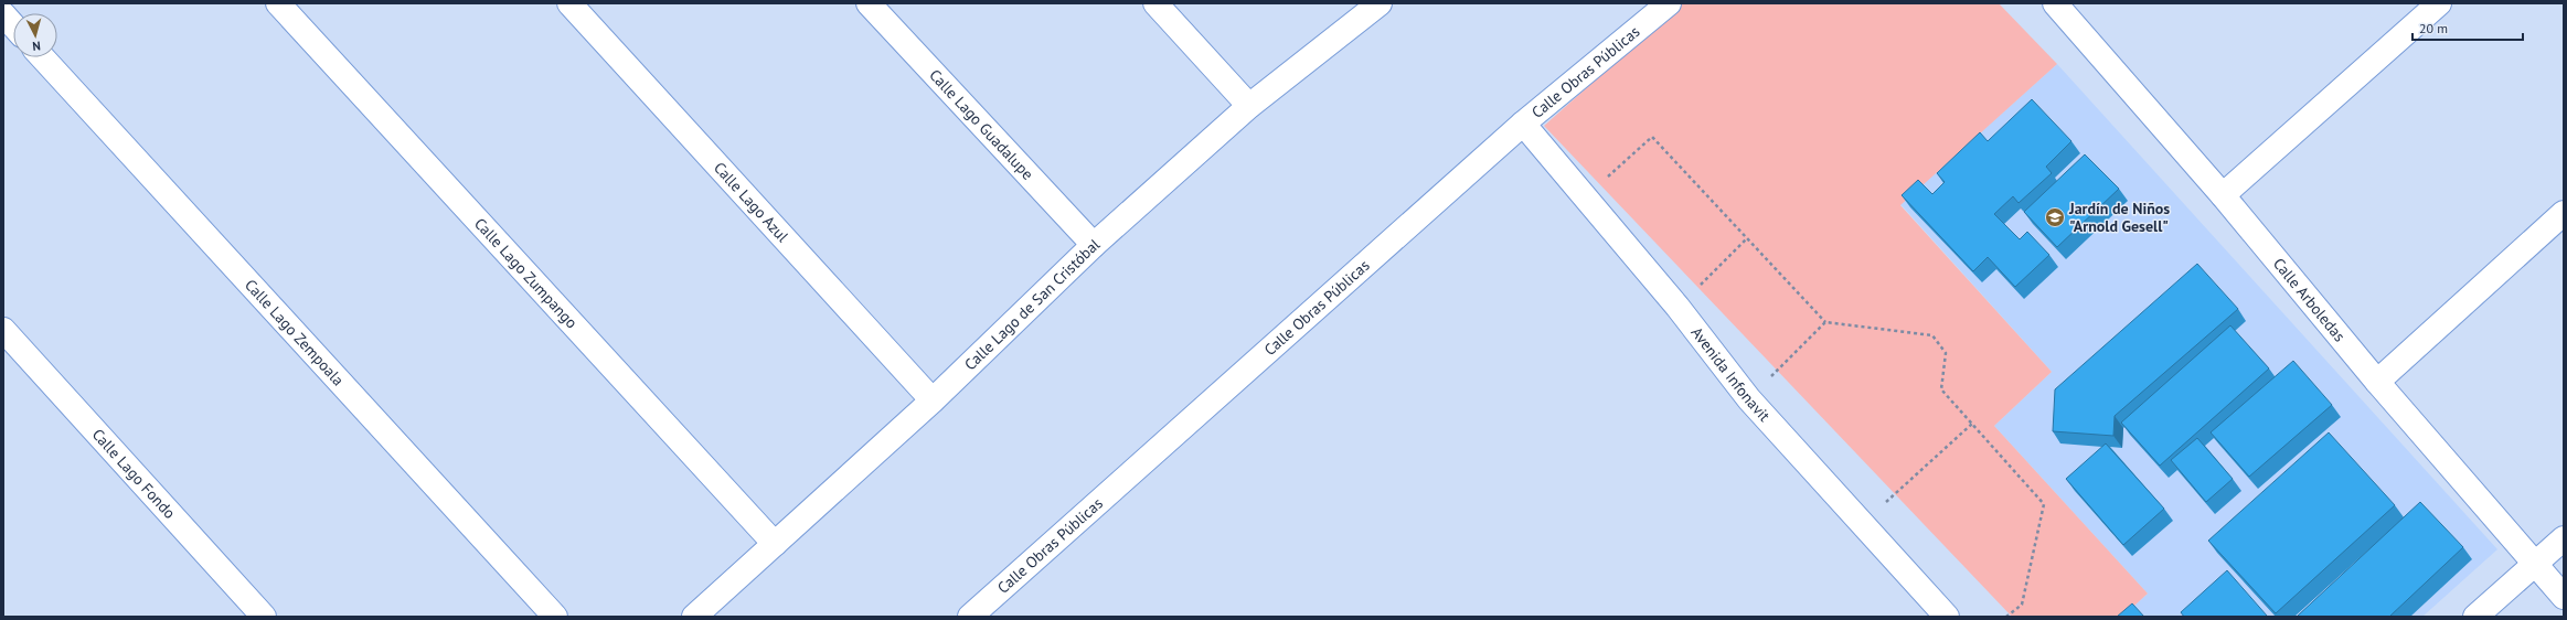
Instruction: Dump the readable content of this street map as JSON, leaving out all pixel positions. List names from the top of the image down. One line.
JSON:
{"streets":{"street":["Calle Obras Públicas","Calle Lago Guadalupe","Calle Lago Azul","Calle Lago Zumpango","Calle Arboledas","Calle Lago de San Cristóbal","Calle Lago Zempoala","Avenida Infonavit","Calle Lago Fondo"]},"crossings":[["Calle Obras Públicas","Avenida Infonavit"],["Calle Lago Guadalupe","Calle Lago de San Cristóbal"],["Calle Lago Azul","Calle Lago de San Cristóbal"],["Calle Lago Zumpango","Calle Lago de San Cristóbal"]],"places":{"school or university":["Jardín de Niños \"Arnold Gesell\""]},"scale_bar":"20 m","north":"bottom"}
